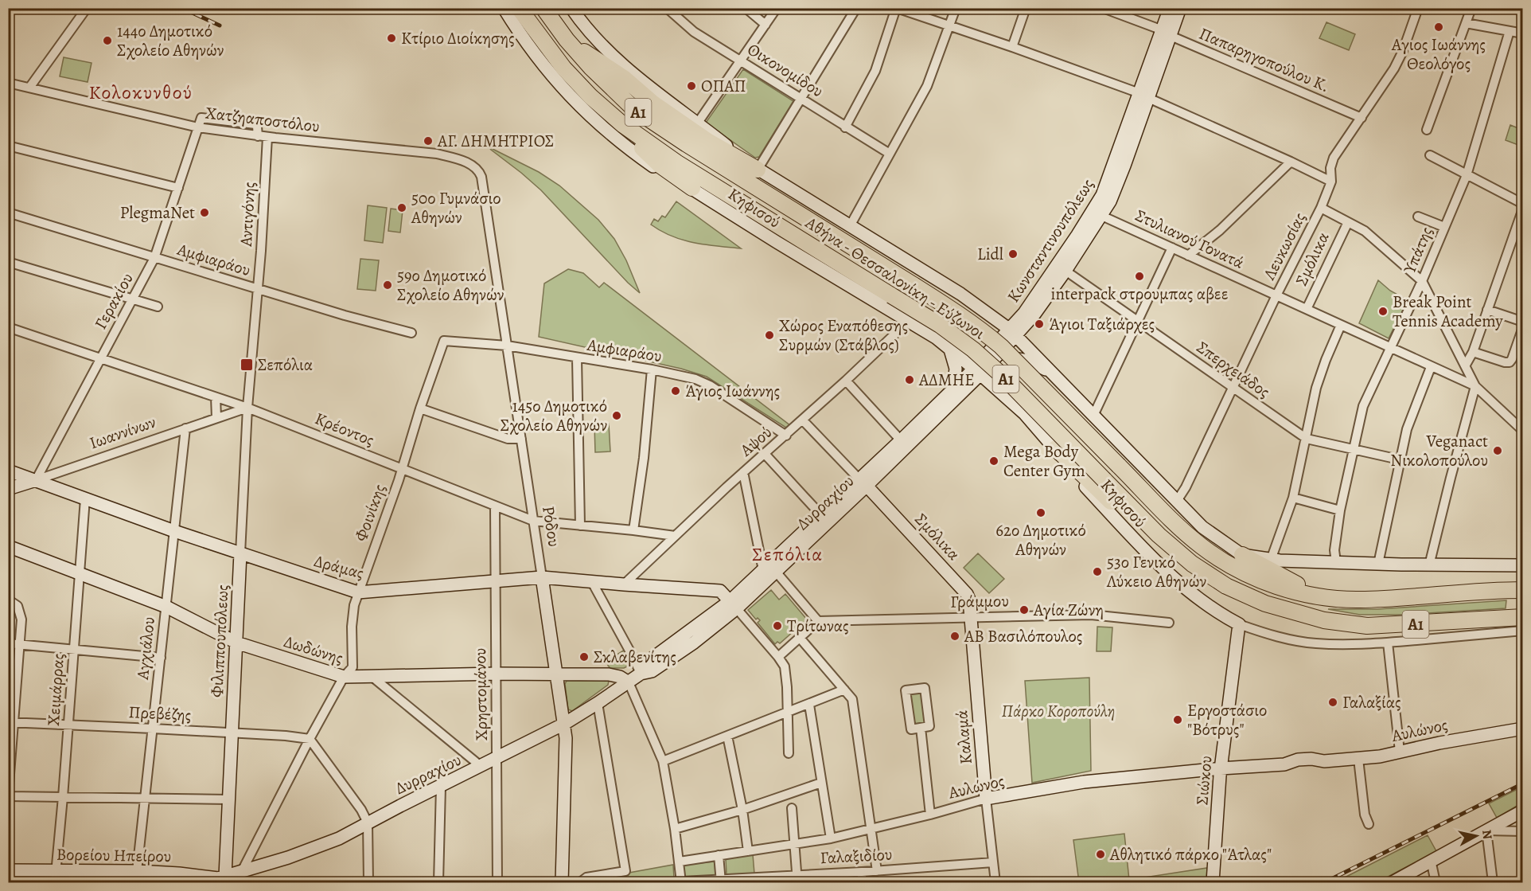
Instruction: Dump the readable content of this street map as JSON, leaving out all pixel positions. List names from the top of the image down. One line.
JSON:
{"streets":{"highway":["Α1","Αθήνα - Θεσσαλονίκη - Εύζωνοι"],"main road":["Κηφισού","Κωνσταντινουπόλεως","Σμόλικα","Ιωαννίνων","Δυρραχίου","Ρόδου","Δράμας","Φιλιππουπόλεως","Δωδώνης","Αυλώνος","Καλαμά","Σιώκου","Βορείου Ηπείρου"],"street":["Παπαρηγοπούλου Κ.","Οικονομίδου","Χατζηαποστόλου","Αντιγόνης","Στυλιανού Γονατά","Λευκωσίας","Υπάτης","Αμφιαράου","Γερακίου","Σπερχειάδος","Κρέοντος","Αψού","Φοινίκης","Γράμμου","Αγχιάλου","Χειμάρρας","Χρηστομάνου","Πρεβέζης","Γαλαξιδίου"]},"crossings":[["Παπαρηγοπούλου Κ.","Κωνσταντινουπόλεως"],["Παπαρηγοπούλου Κ.","Λευκωσίας"],["Χατζηαποστόλου","Αντιγόνης"],["Χατζηαποστόλου","Γερακίου"],["Χατζηαποστόλου","Ρόδου"],["Κηφισού","Κωνσταντινουπόλεως"],["Κηφισού","Λευκωσίας"],["Κηφισού","Υπάτης"],["Κηφισού","Αθήνα - Θεσσαλονίκη - Εύζωνοι"],["Κηφισού","Αψού"],["Κηφισού","Δυρραχίου"],["Κηφισού","Σιώκου"],["Αντιγόνης","Αμφιαράου"],["Αντιγόνης","Κρέοντος"],["Αντιγόνης","Ιωαννίνων"],["Αντιγόνης","Φιλιππουπόλεως"],["Στυλιανού Γονατά","Κωνσταντινουπόλεως"],["Στυλιανού Γονατά","Λευκωσίας"],["Στυλιανού Γονατά","Υπάτης"],["Στυλιανού Γονατά","Σμόλικα"],["Κωνσταντινουπόλεως","Σπερχειάδος"],["Λευκωσίας","Σπερχειάδος"],["Υπάτης","Σπερχειάδος"],["Σμόλικα","Αψού"],["Σμόλικα","Δυρραχίου"],["Σμόλικα","Γράμμου"],["Σμόλικα","Καλαμά"],["Αμφιαράου","Γερακίου"],["Αμφιαράου","Αψού"],["Αμφιαράου","Φοινίκης"],["Αμφιαράου","Ρόδου"],["Γερακίου","Κρέοντος"],["Γερακίου","Ιωαννίνων"],["Γερακίου","Δράμας"],["Κρέοντος","Ιωαννίνων"],["Κρέοντος","Αψού"],["Κρέοντος","Φοινίκης"],["Κρέοντος","Ρόδου"],["Κρέοντος","Φιλιππουπόλεως"],["Κρέοντος","Χρηστομάνου"],["Ιωαννίνων","Δράμας"],["Ιωαννίνων","Φιλιππουπόλεως"],["Ιωαννίνων","Αγχιάλου"],["Αψού","Δράμας"],["Δυρραχίου","Φοινίκης"],["Δυρραχίου","Ρόδου"],["Δυρραχίου","Δράμας"],["Δυρραχίου","Φιλιππουπόλεως"],["Δυρραχίου","Δωδώνης"],["Δυρραχίου","Χρηστομάνου"],["Δυρραχίου","Βορείου Ηπείρου"],["Φοινίκης","Δράμας"],["Φοινίκης","Δωδώνης"],["Φοινίκης","Πρεβέζης"],["Ρόδου","Δράμας"],["Ρόδου","Δωδώνης"],["Δράμας","Φιλιππουπόλεως"],["Δράμας","Αγχιάλου"],["Δράμας","Χειμάρρας"],["Δράμας","Χρηστομάνου"],["Γράμμου","Καλαμά"],["Φιλιππουπόλεως","Δωδώνης"],["Φιλιππουπόλεως","Πρεβέζης"],["Φιλιππουπόλεως","Βορείου Ηπείρου"],["Αγχιάλου","Δωδώνης"],["Αγχιάλου","Πρεβέζης"],["Αγχιάλου","Βορείου Ηπείρου"],["Δωδώνης","Χειμάρρας"],["Δωδώνης","Χρηστομάνου"],["Χειμάρρας","Πρεβέζης"],["Χειμάρρας","Βορείου Ηπείρου"],["Αυλώνος","Καλαμά"],["Αυλώνος","Σιώκου"],["Καλαμά","Γαλαξιδίου"]],"districts":["Κολοκυνθού","Σεπόλια"],"parks":["Πάρκο Κοροπούλη"],"places":{"other":["Αγιος Ιωάννης Θεολόγος","Κτίριο Διοίκησης","144ο Δημοτικό Σχολείο Αθηνών","ΟΠΑΠ","ΑΓ. ΔΗΜΗΤΡΙΟΣ","50ο Γυμνάσιο Αθηνών","PlegmaNet","Lidl","interpack στρουμπας αβεε","59ο Δημοτικό Σχολείο Αθηνών","Break Point Tennis Academy","Άγιοι Ταξιάρχες","Χώρος Εναπόθεσης Συρμών (Στάβλος)","ΑΔΜΗΕ","Άγιος Ιωάννης","145ο Δημοτικό Σχολείο Αθηνών","Veganact Νικολοπούλου","Mega Body Center Gym","62ο Δημοτικό Αθηνών","53ο Γενικό Λύκειο Αθηνών","Αγία Ζώνη","Τρίτωνας","ΑΒ Βασιλόπουλος","Σκλαβενίτης","Γαλαξίας","Εργοστάσιο \"Βότρυς\"","Αθλητικό πάρκο \"Άτλας\""],"transit":["Σεπόλια"]},"north":"right"}
